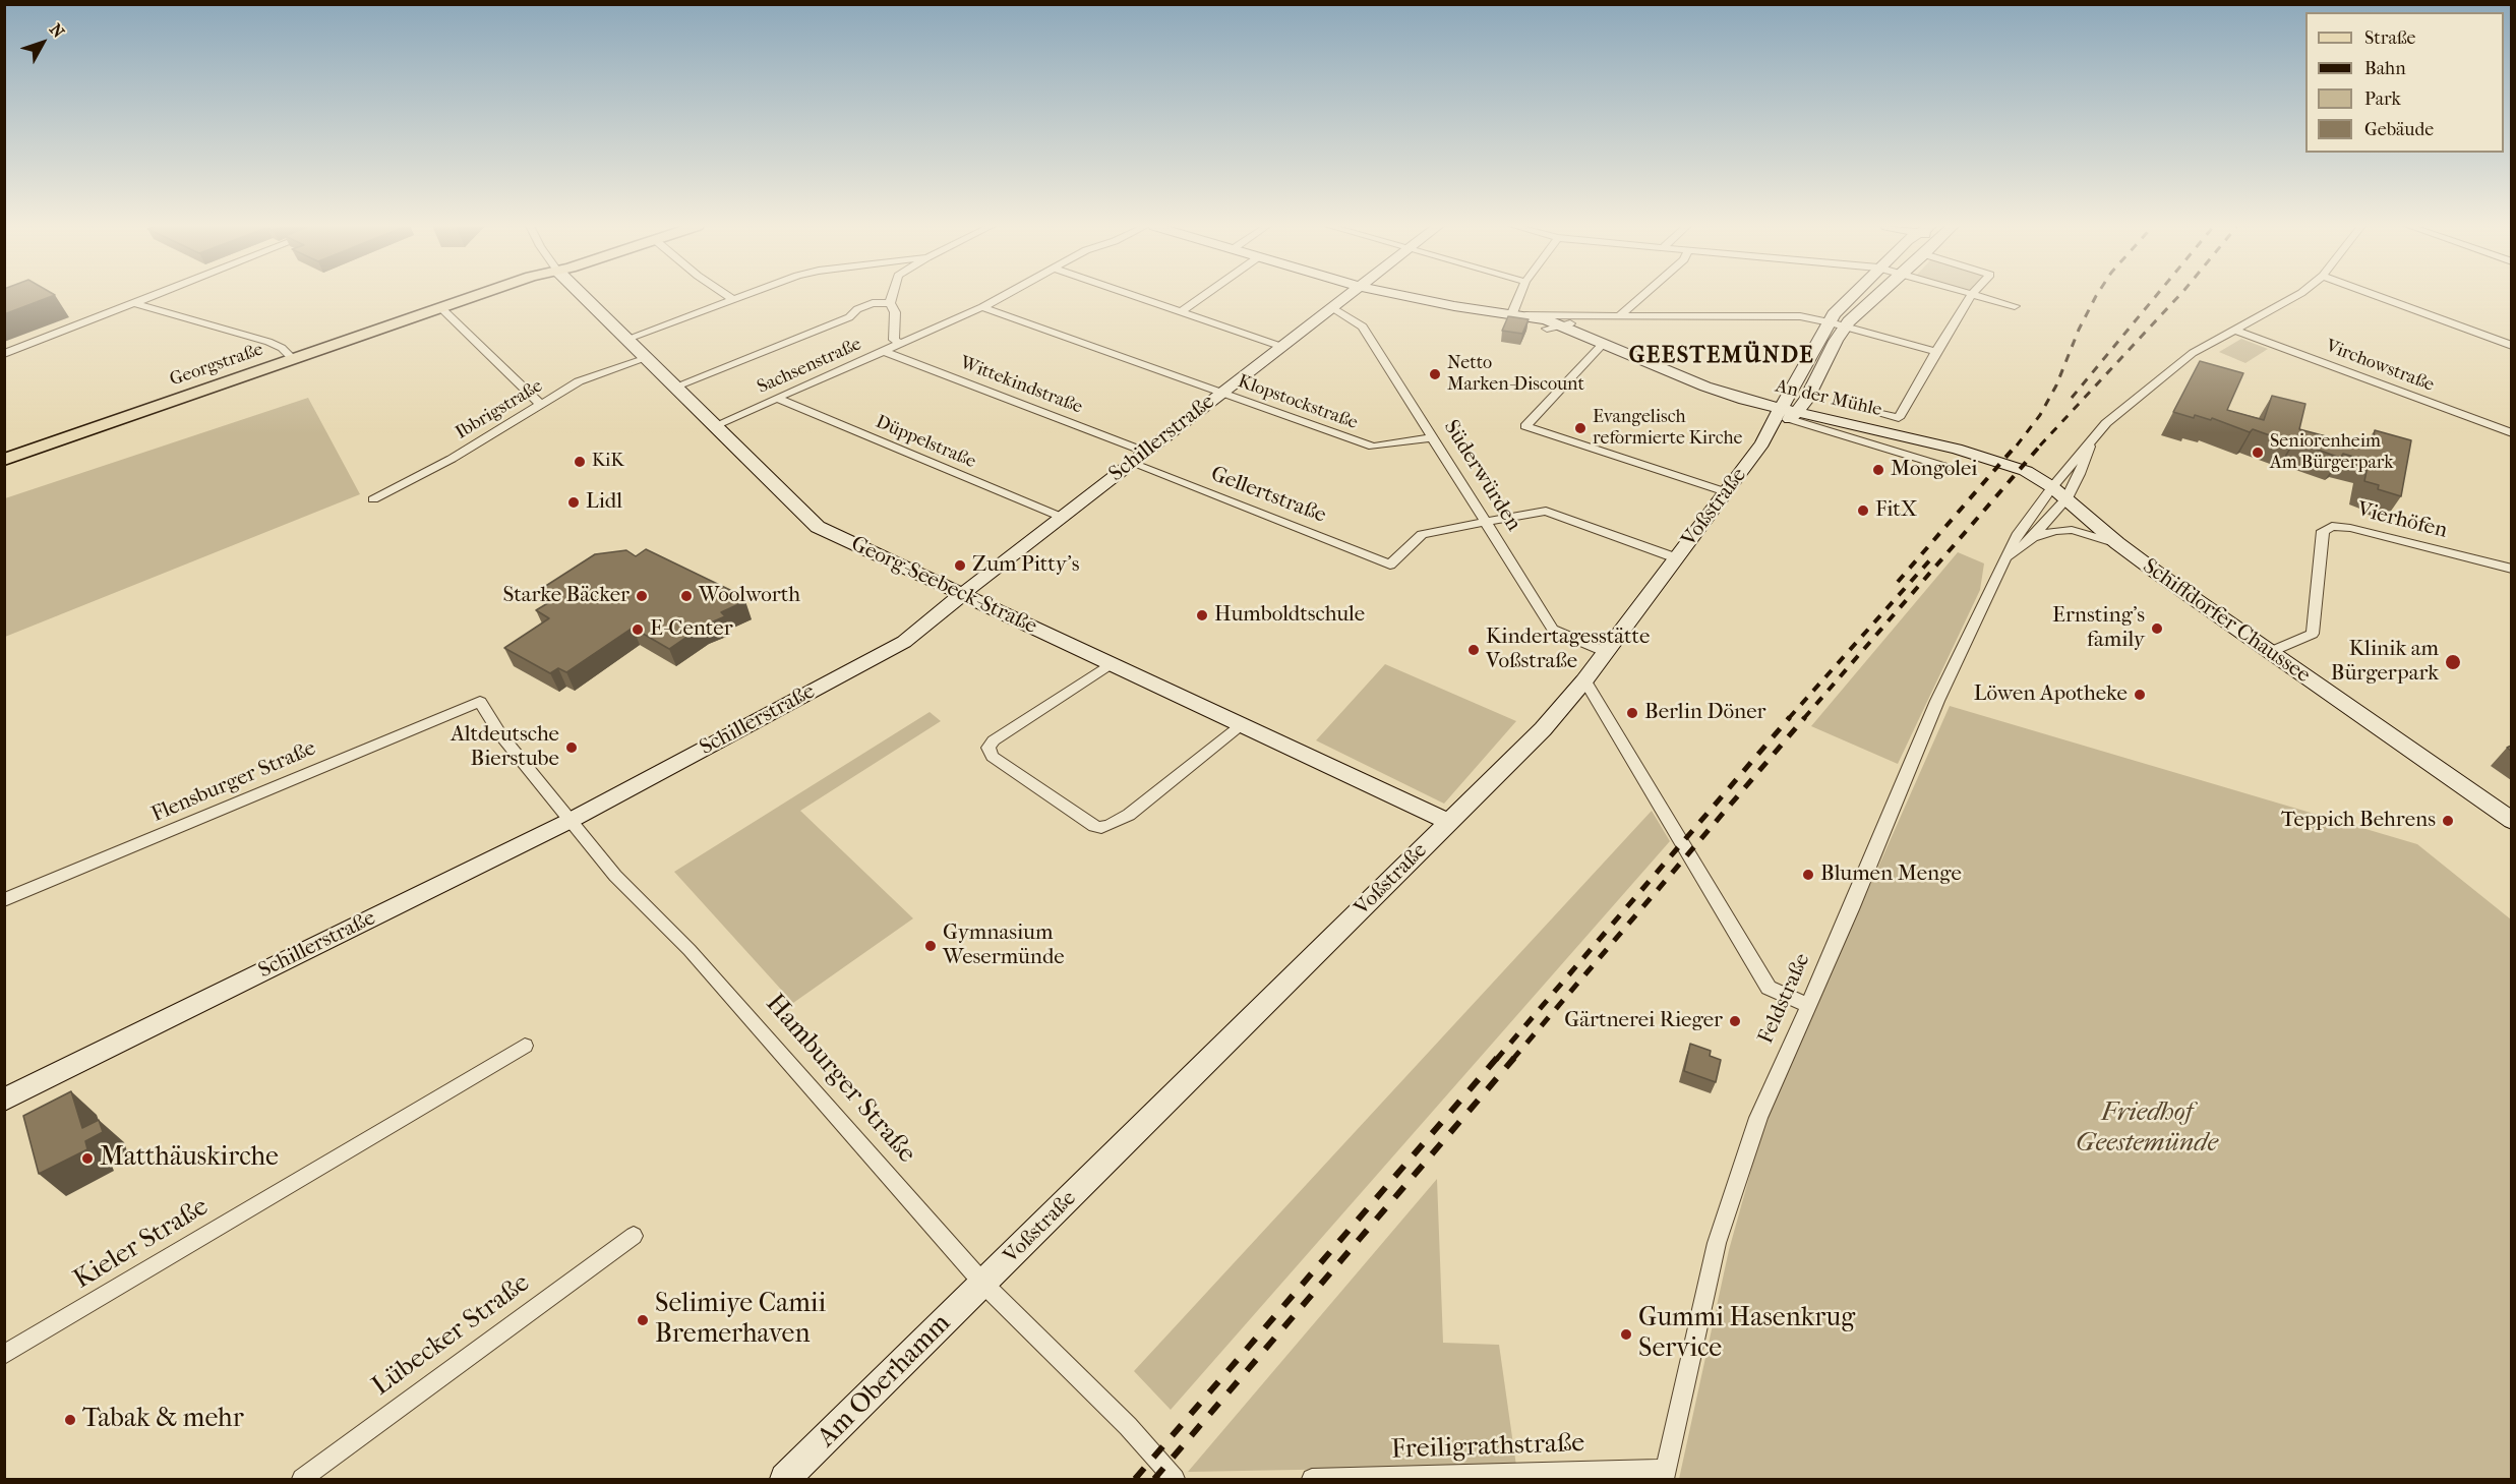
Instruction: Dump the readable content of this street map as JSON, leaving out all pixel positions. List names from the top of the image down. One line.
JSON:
{"streets":{"main road":["Georgstraße"],"street":["Sachsenstraße","Virchowstraße","Wittekindstraße","An der Mühle","Klopstockstraße","Ibbrigstraße","Schillerstraße","Düppelstraße","Süderwürden","Gellertstraße","Voßstraße","Vierhöfen","Georg-Seebeck-Straße","Schiffdorfer Chaussee","Flensburger Straße","Feldstraße","Hamburger Straße","Kieler Straße","Lübecker Straße","Am Oberhamm","Freiligrathstraße"]},"crossings":[["Sachsenstraße","Wittekindstraße"],["Sachsenstraße","Klopstockstraße"],["Sachsenstraße","Düppelstraße"],["Sachsenstraße","Georg-Seebeck-Straße"],["Virchowstraße","Feldstraße"],["Wittekindstraße","Schillerstraße"],["An der Mühle","Voßstraße"],["An der Mühle","Schiffdorfer Chaussee"],["An der Mühle","Feldstraße"],["Klopstockstraße","Schillerstraße"],["Klopstockstraße","Süderwürden"],["Ibbrigstraße","Georg-Seebeck-Straße"],["Schillerstraße","Düppelstraße"],["Schillerstraße","Süderwürden"],["Schillerstraße","Gellertstraße"],["Schillerstraße","Georg-Seebeck-Straße"],["Schillerstraße","Hamburger Straße"],["Süderwürden","Gellertstraße"],["Süderwürden","Voßstraße"],["Voßstraße","Georg-Seebeck-Straße"],["Voßstraße","Hamburger Straße"],["Voßstraße","Am Oberhamm"],["Vierhöfen","Schiffdorfer Chaussee"],["Schiffdorfer Chaussee","Feldstraße"],["Flensburger Straße","Hamburger Straße"],["Feldstraße","Freiligrathstraße"],["Hamburger Straße","Am Oberhamm"]],"districts":["GEESTEMÜNDE"],"parks":["Friedhof Geestemünde"],"places":["Netto Marken-Discount","Evangelisch reformierte Kirche","Seniorenheim Am Bürgerpark","KiK","Mongolei","Lidl","FitX","Zum Pitty's","Starke Bäcker","Woolworth","Humboldtschule","Ernsting's family","E-Center","Kindertagesstätte Voßstraße","Klinik am Bürgerpark","Löwen Apotheke","Berlin Döner","Altdeutsche Bierstube","Teppich Behrens","Blumen Menge","Gymnasium Wesermünde","Gärtnerei Rieger","Matthäuskirche","Selimiye Camii Bremerhaven","Gummi Hasenkrug Service","Tabak & mehr"],"legend":["Straße","Bahn","Park","Gebäude"],"north":"top right"}
